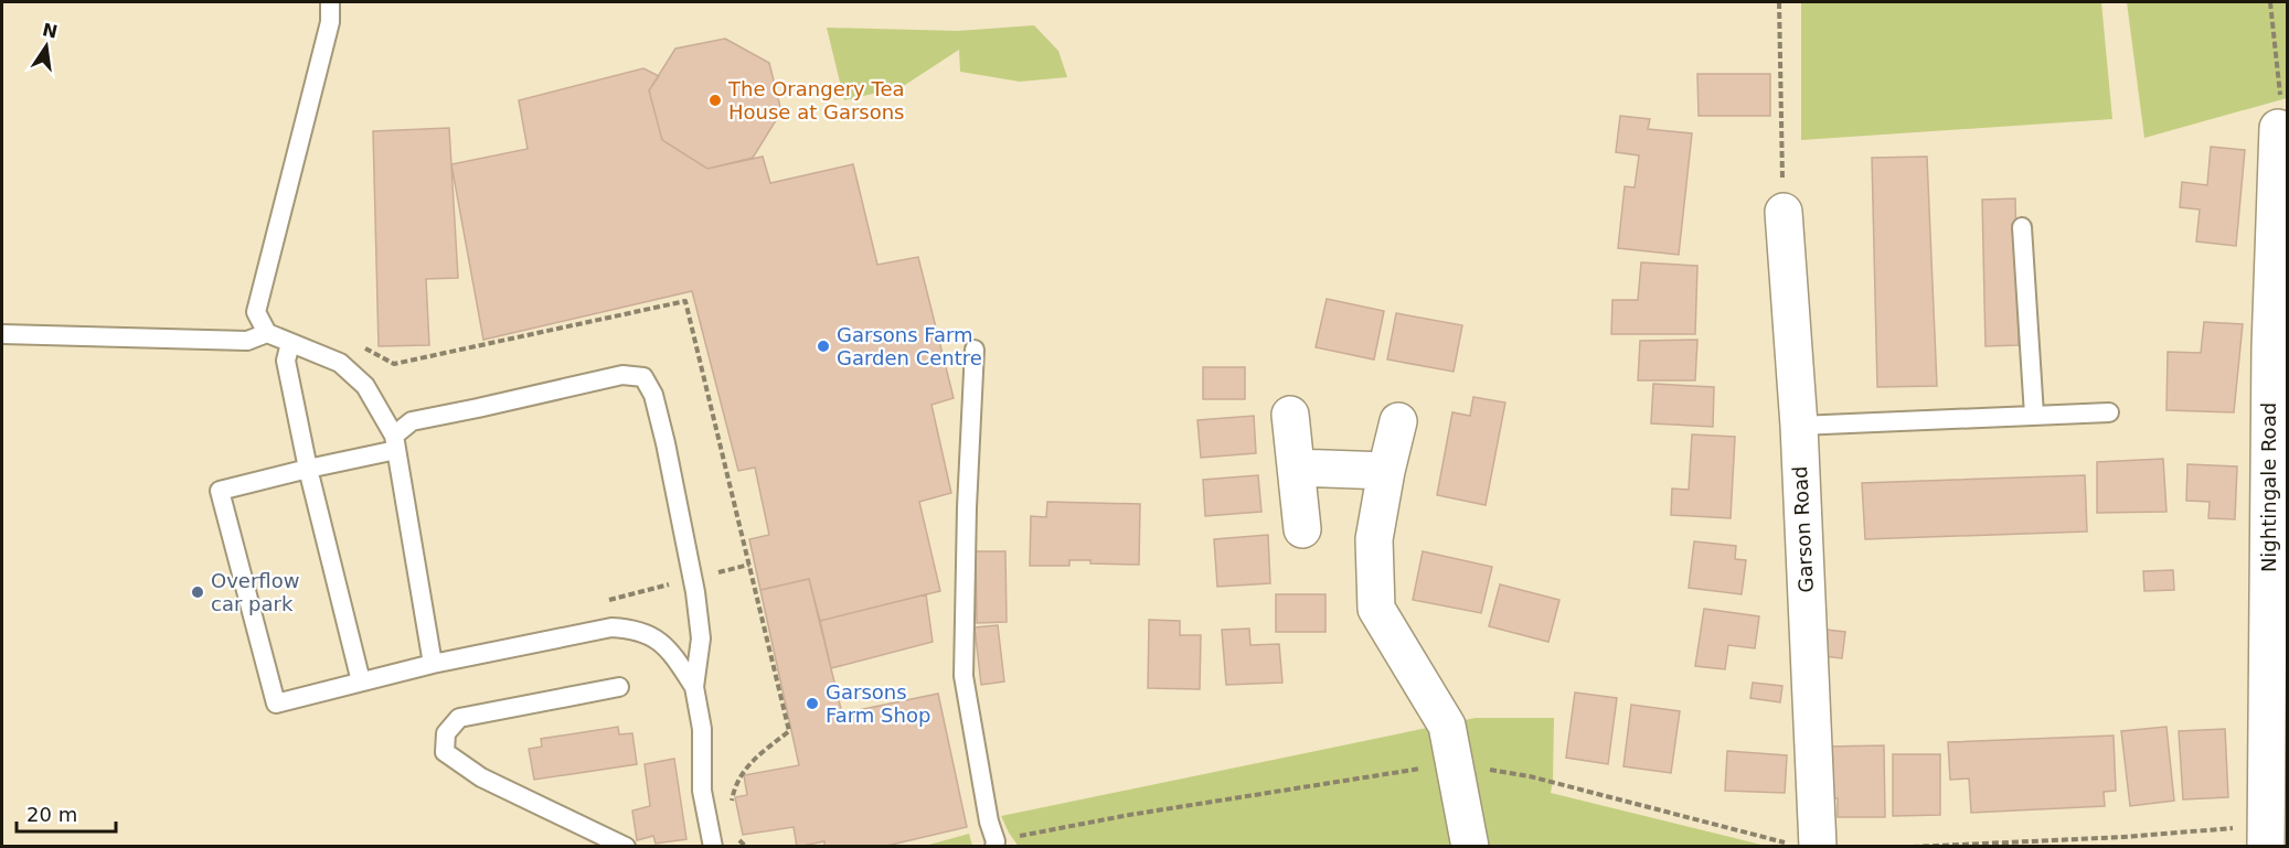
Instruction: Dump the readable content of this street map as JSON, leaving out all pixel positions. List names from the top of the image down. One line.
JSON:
{"streets":{"street":["Nightingale Road","Garson Road"]},"places":["The Orangery Tea House at Garsons","Garsons Farm Garden Centre","Overflow car park","Garsons Farm Shop"],"scale_bar":"20 m","north":"top"}
